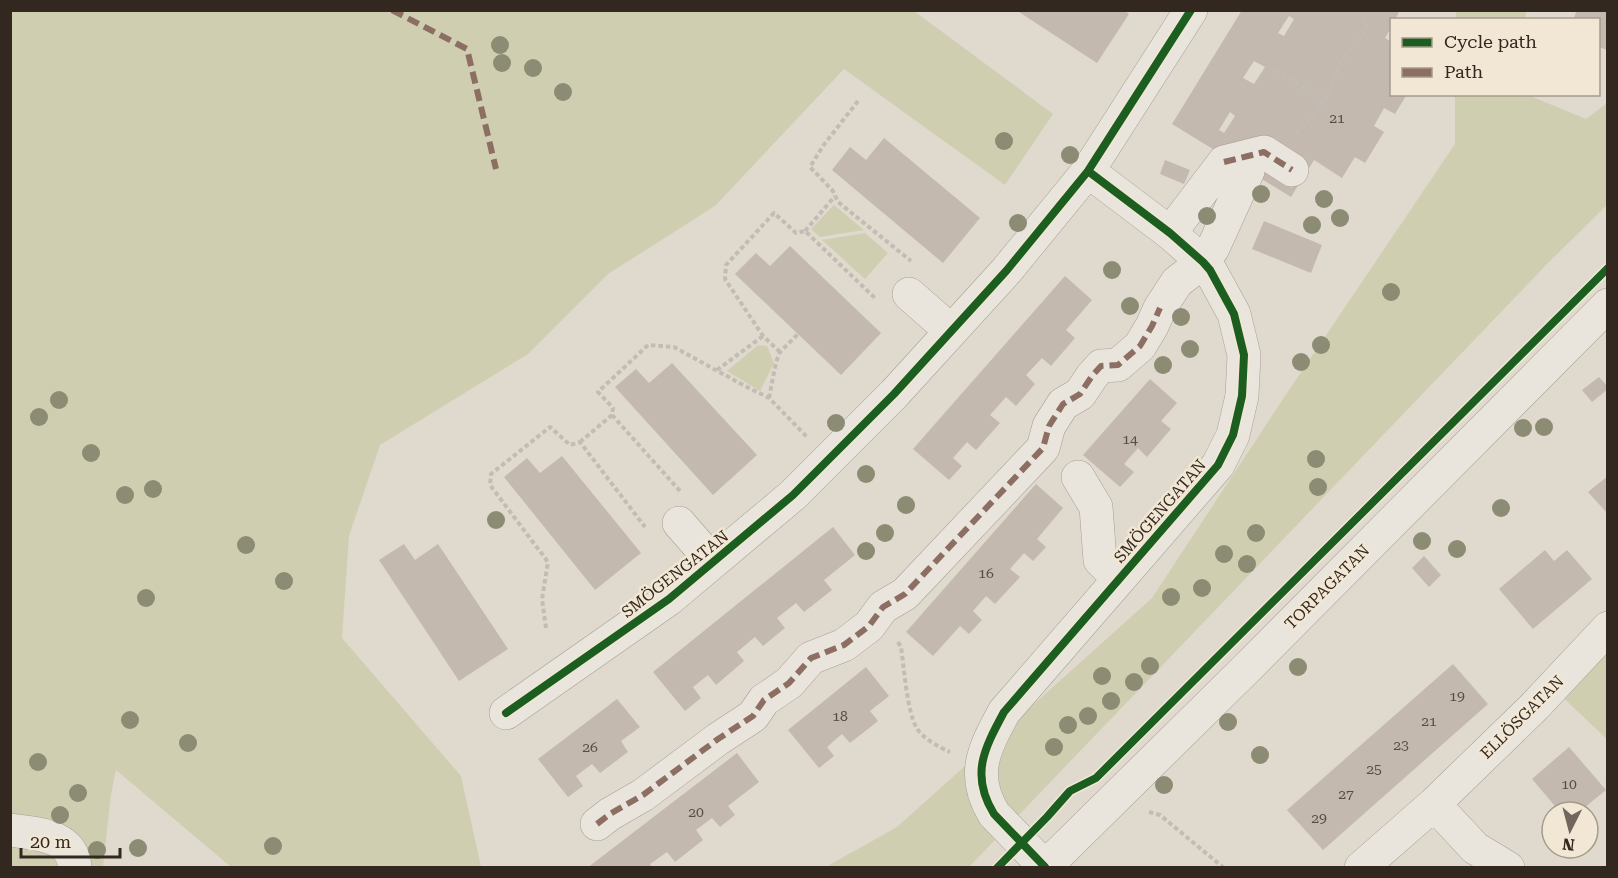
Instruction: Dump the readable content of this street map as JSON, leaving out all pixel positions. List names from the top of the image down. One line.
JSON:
{"streets":{"street":["SMÖGENGATAN","TORPAGATAN","ELLÖSGATAN"]},"crossings":[["SMÖGENGATAN","TORPAGATAN"]],"house_numbers":["21","14","16","19","18","21","23","26","25","10","27","20","29"],"legend":["Cycle path","Path"],"scale_bar":"20 m","north":"bottom"}
